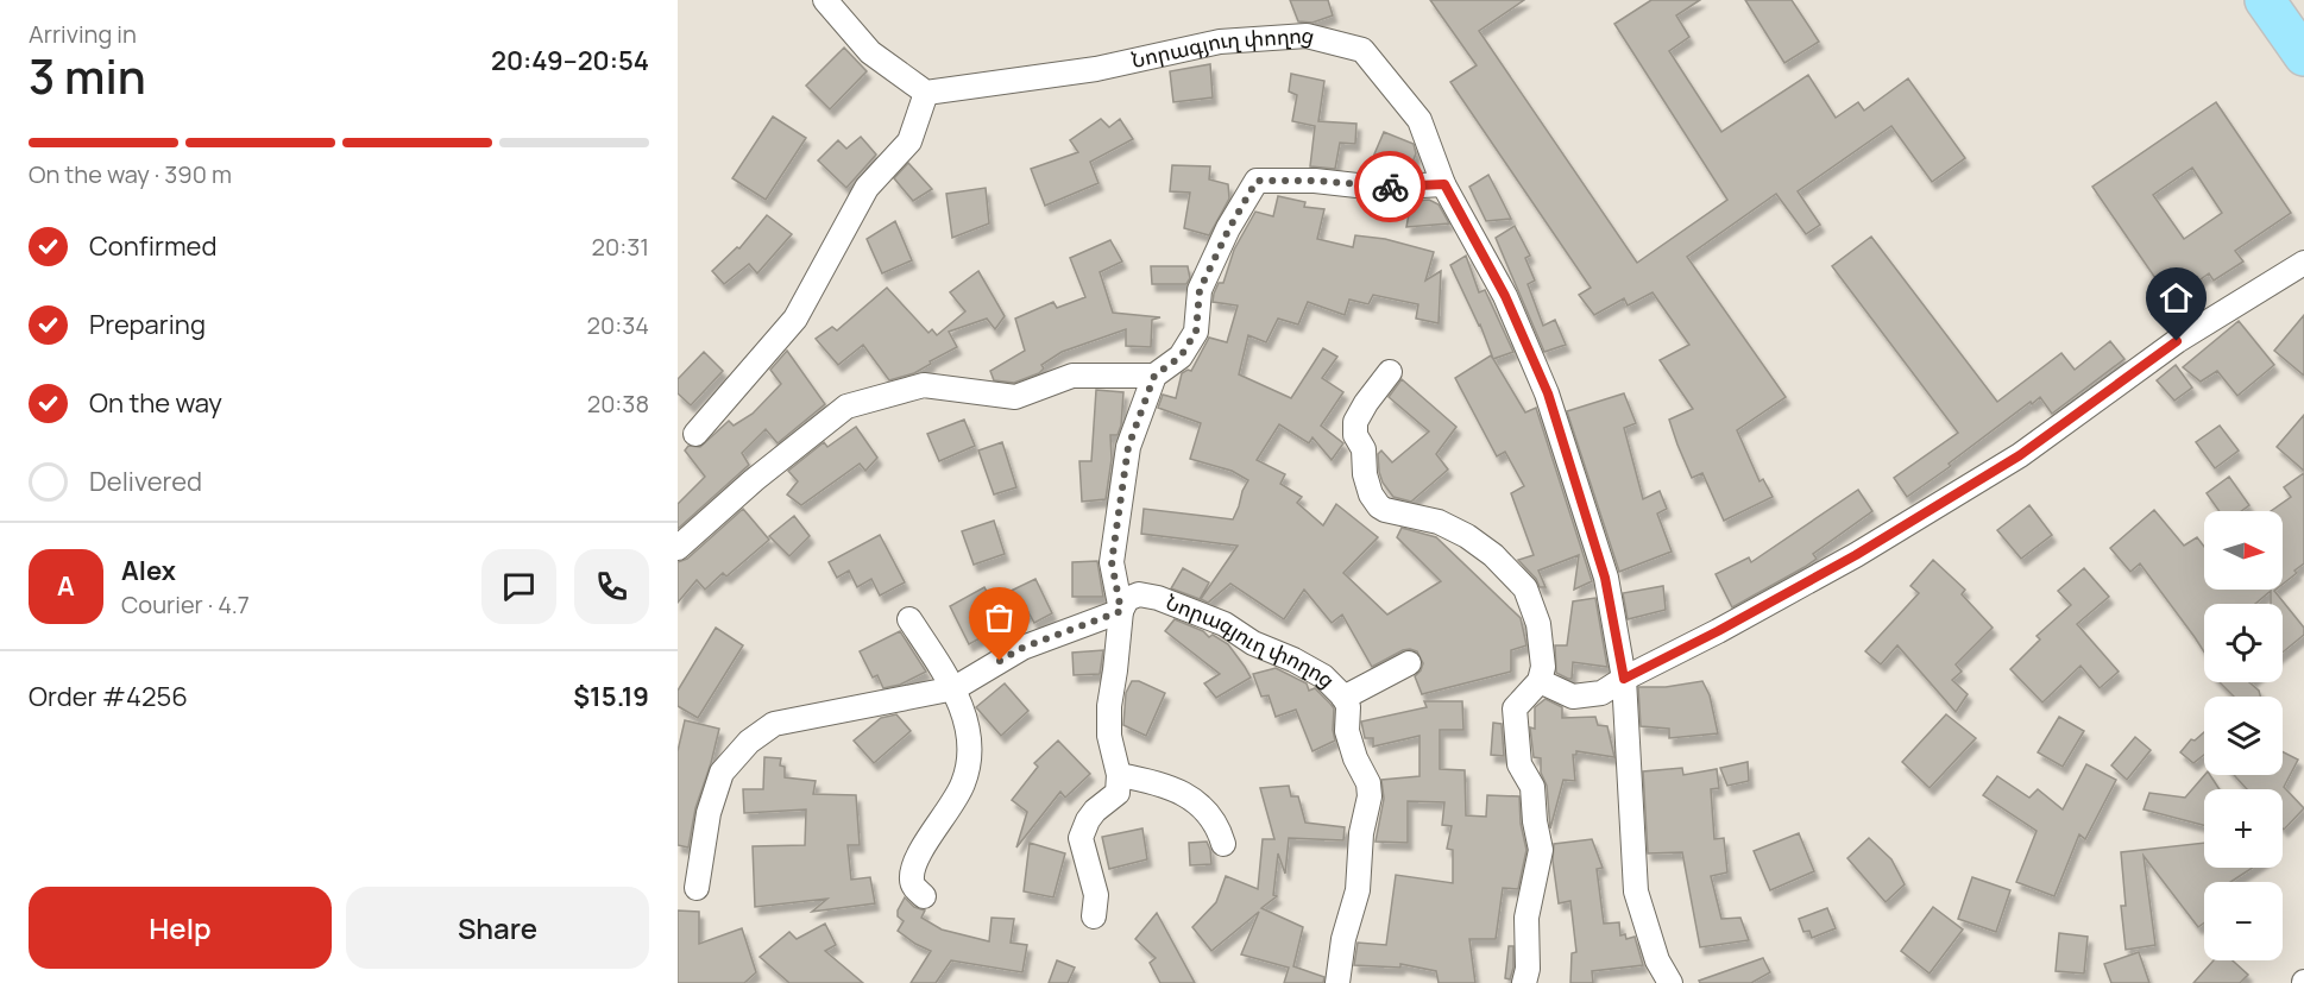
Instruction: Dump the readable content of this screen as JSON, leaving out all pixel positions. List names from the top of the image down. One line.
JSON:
{"streets":{"street":["Նորագյուղ փողոց"]},"north":"right","page":{"heading":["3 min","Arriving in","20:49–20:54"],"panel":["Alex","Courier · 4.7","Order #4256","$15.19"],"bar":"On the way · 390 m","list":[["Confirmed","20:31"],["Preparing","20:34"],["On the way","20:38"],"Delivered"],"map_buttons":["+","−"],"round":"A","buttons":["Help","Share"]}}
